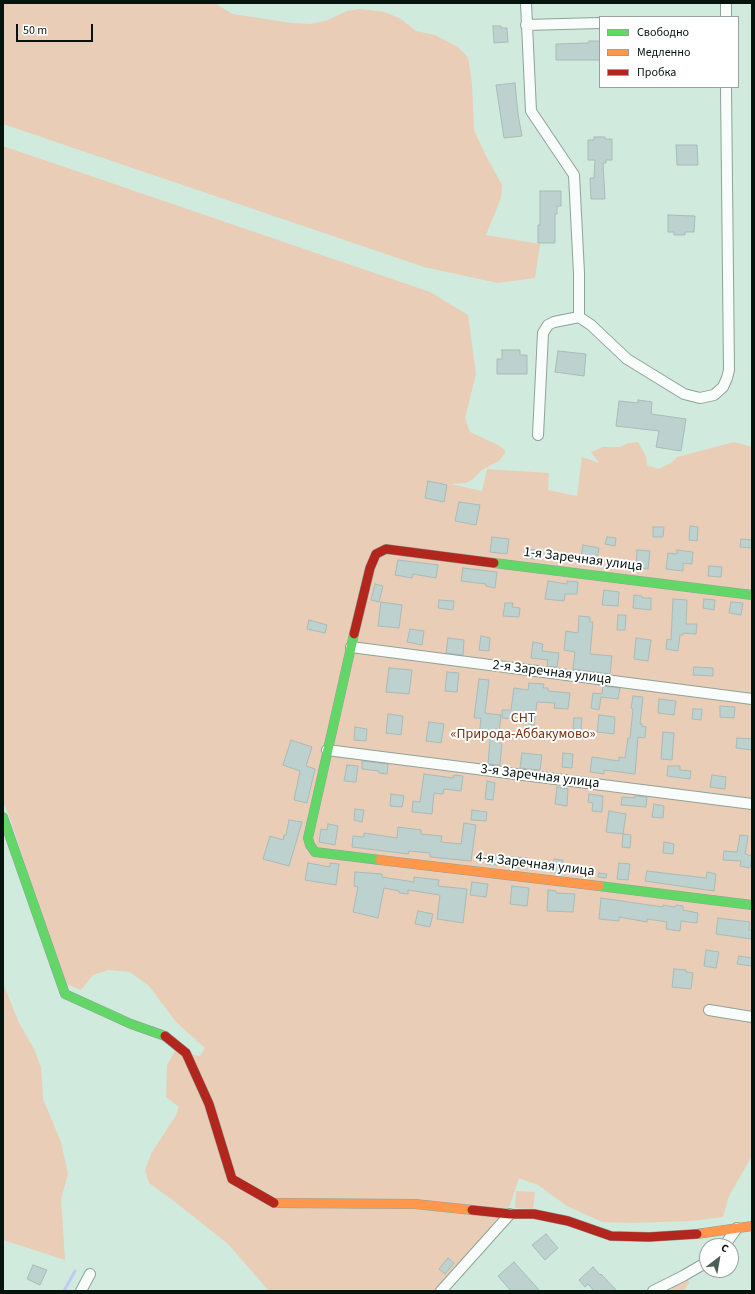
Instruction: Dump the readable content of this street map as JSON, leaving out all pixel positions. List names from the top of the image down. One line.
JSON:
{"streets":{"street":["1-я Заречная улица","2-я Заречная улица","3-я Заречная улица","4-я Заречная улица"]},"crossings":[["1-я Заречная улица","2-я Заречная улица"],["1-я Заречная улица","3-я Заречная улица"],["1-я Заречная улица","4-я Заречная улица"]],"parks":["СНТ «Природа-Аббакумово»"],"legend":["Свободно","Медленно","Пробка"],"scale_bar":"50 m","north":"top right"}
